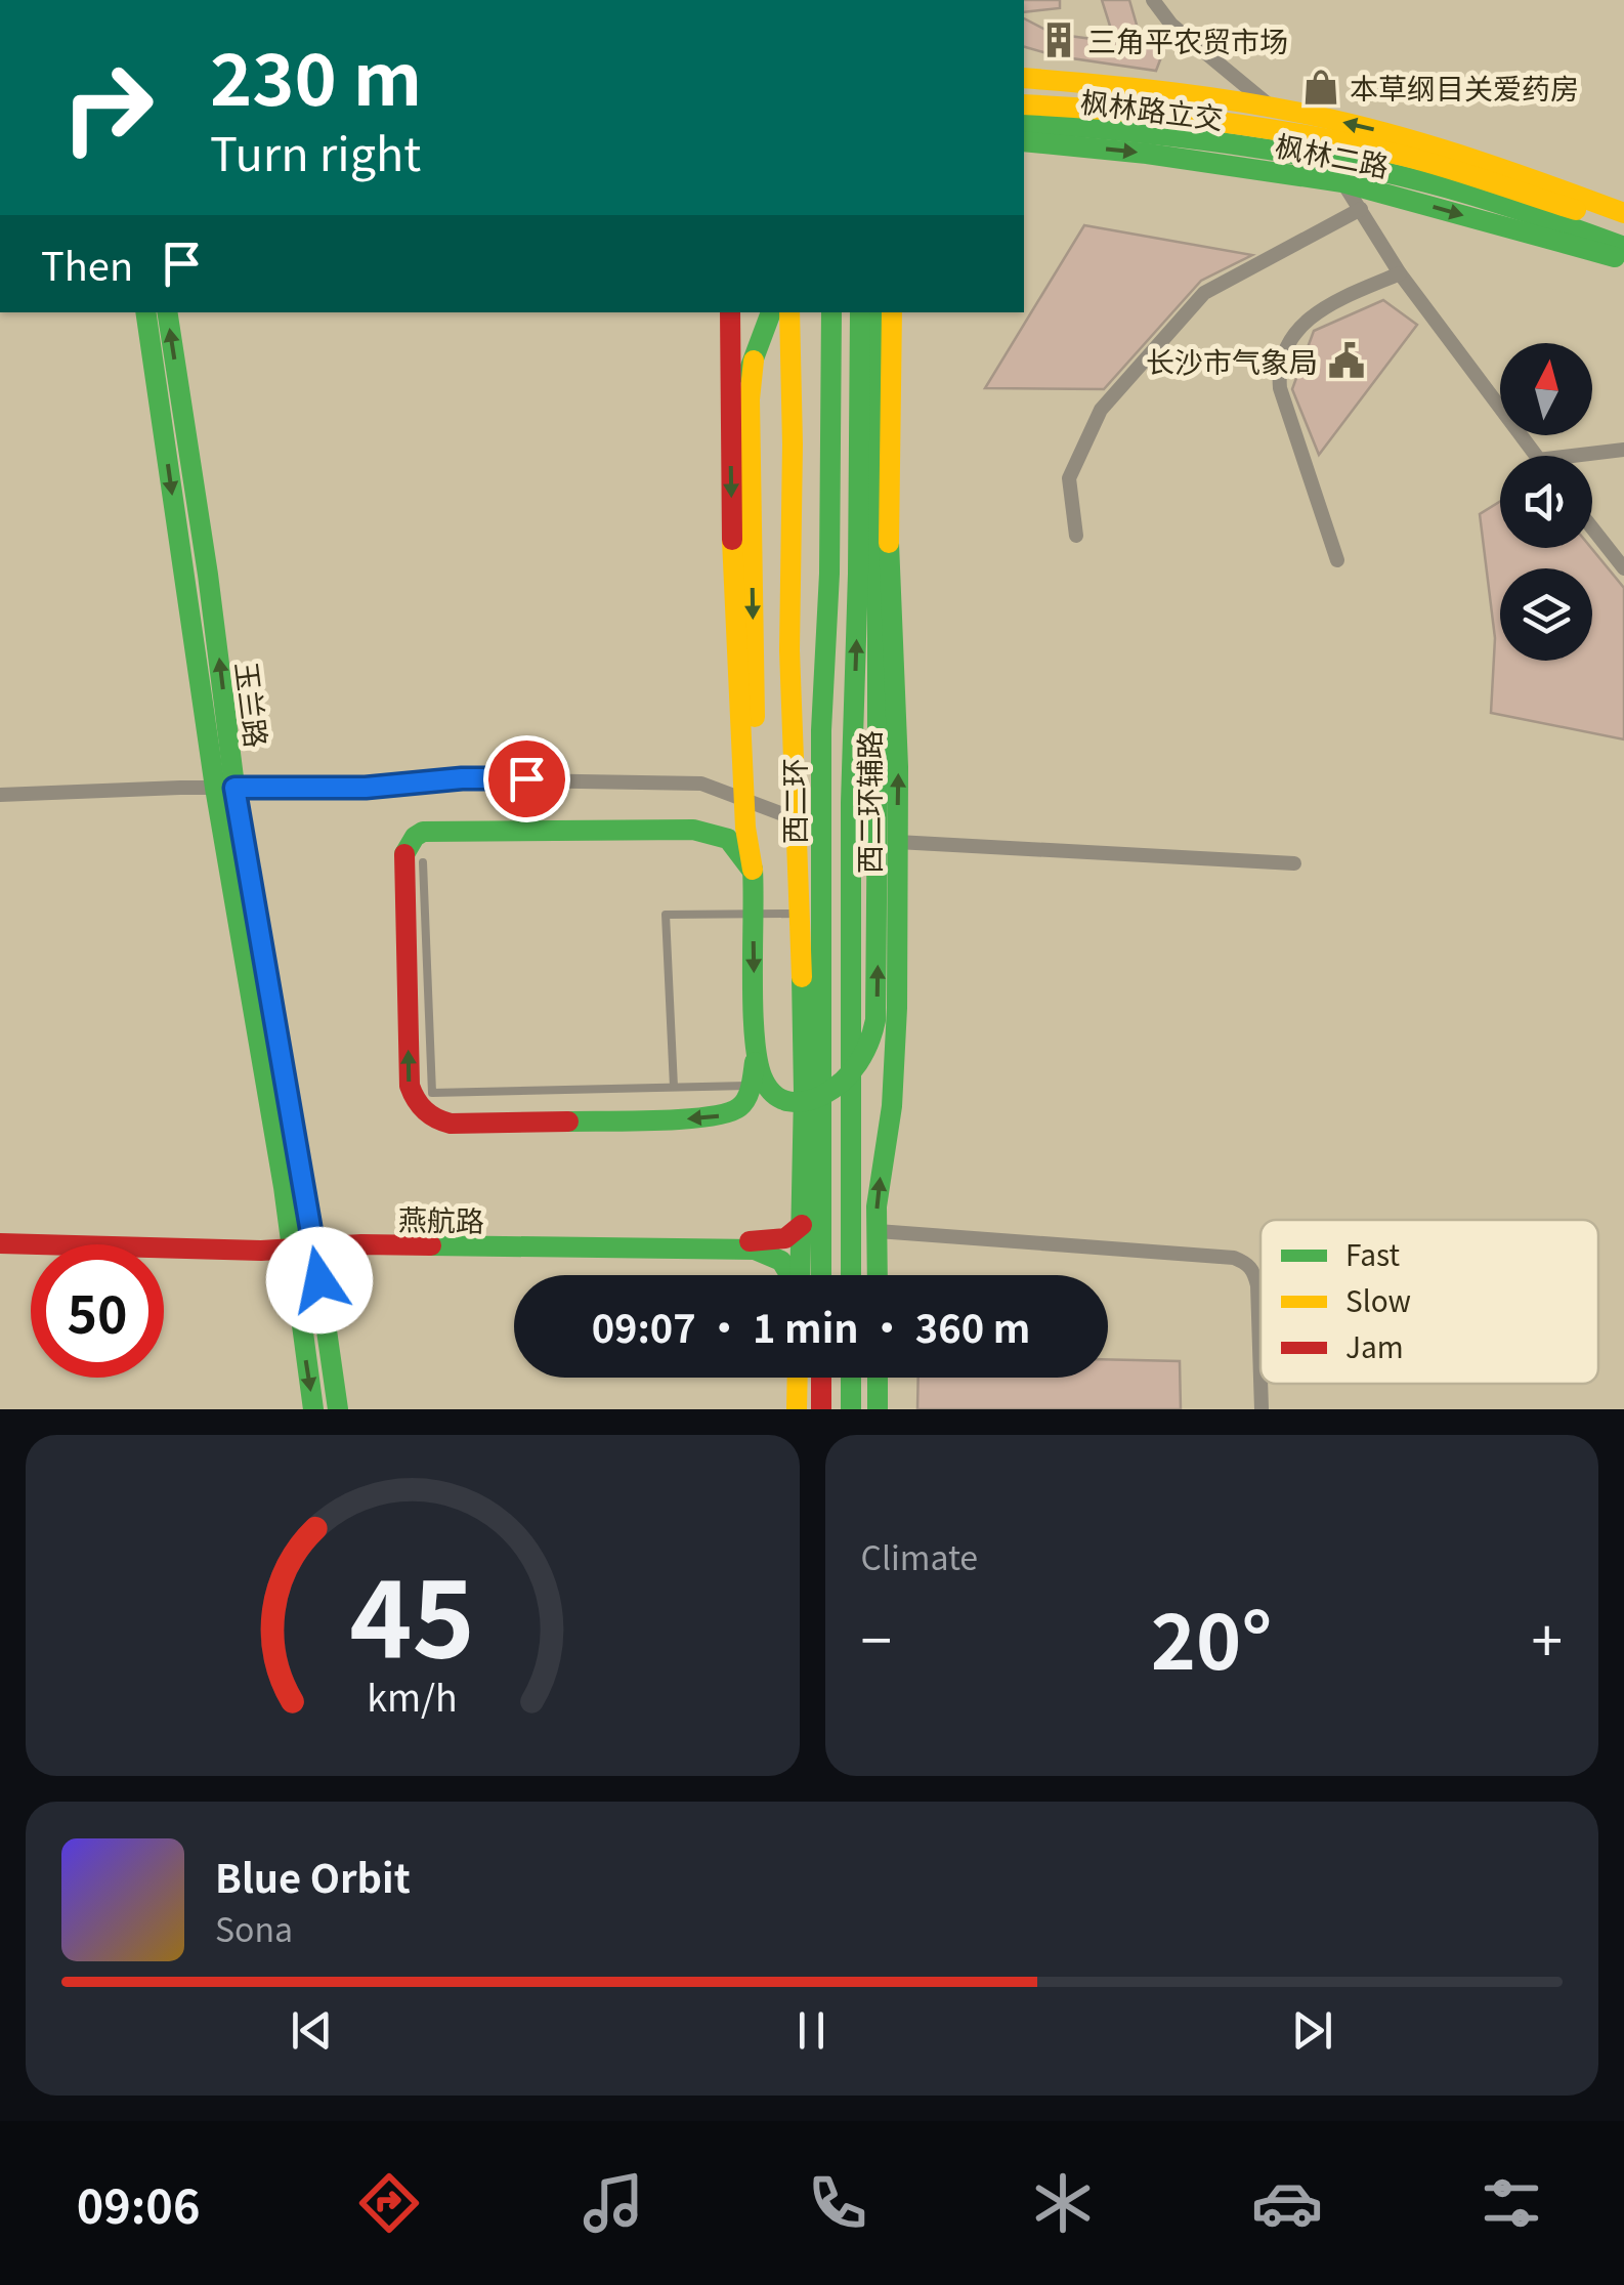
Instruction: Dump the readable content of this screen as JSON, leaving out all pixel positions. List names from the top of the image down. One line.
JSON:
{"streets":{"main road":["枫林路立交","枫林二路","玉兰路","西二环","西二环辅路","燕航路"]},"crossings":[["玉兰路","燕航路"]],"places":{"building":["三角平农贸市场"],"shop":["本草纲目关爱药房"],"public building":["长沙市气象局"]},"legend":["Fast","Slow","Jam"],"north":"top","page":{"turn":["230 m","Turn right"],"then":"Then","limit":"50","trip":"09:07 · 1 min · 360 m","tile":"Climate","heat":["−","20°","+"],"song":["Blue Orbit","Sona"],"tabs":"09:06","gauge":["45","km/h"]}}
